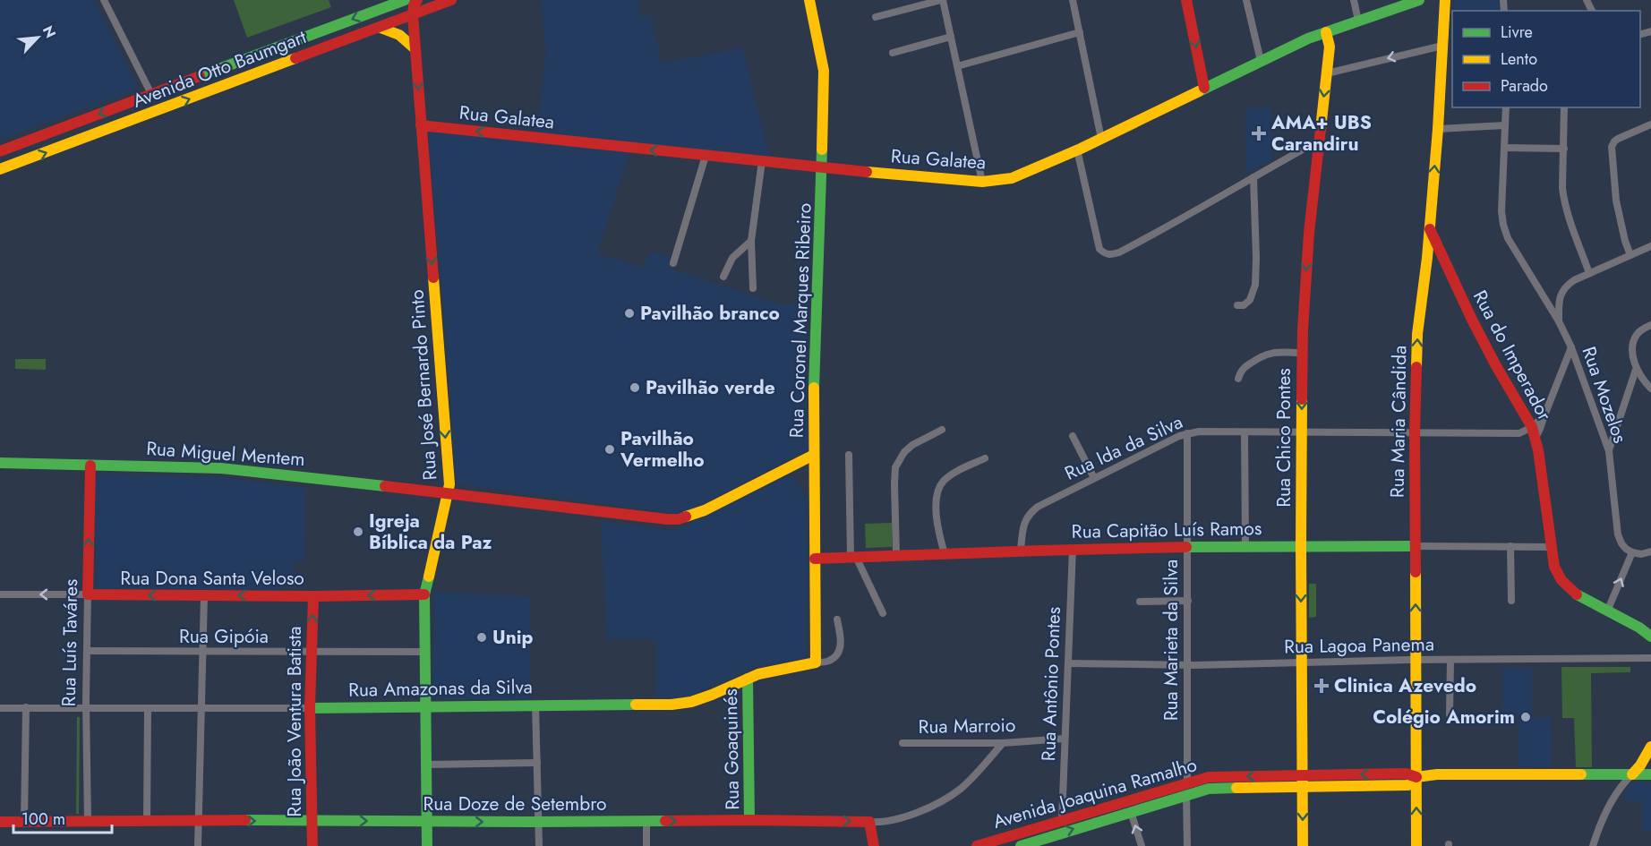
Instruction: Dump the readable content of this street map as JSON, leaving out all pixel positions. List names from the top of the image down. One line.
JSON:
{"streets":{"street":["Avenida Otto Baumgart","Rua Galatea","Rua Coronel Marques Ribeiro","Rua do Imperador","Rua José Bernardo Pinto","Rua Mozelos","Rua Maria Cândida","Rua Chico Pontes","Rua Ida da Silva","Rua Miguel Mentem","Rua Capitão Luís Ramos","Rua Dona Santa Veloso","Rua Gipóia","Rua Marieta da Silva","Rua Luís Taváres","Rua Lagoa Panema","Rua Antônio Pontes","Rua Amazonas da Silva","Rua João Ventura Batista","Rua Marroio","Rua Goaquinés","Avenida Joaquina Ramalho","Rua Doze de Setembro"]},"crossings":[["Avenida Otto Baumgart","Rua José Bernardo Pinto"],["Rua Galatea","Rua Coronel Marques Ribeiro"],["Rua Galatea","Rua José Bernardo Pinto"],["Rua Galatea","Rua Chico Pontes"],["Rua Coronel Marques Ribeiro","Rua José Bernardo Pinto"],["Rua Coronel Marques Ribeiro","Rua Miguel Mentem"],["Rua do Imperador","Rua Maria Cândida"],["Rua do Imperador","Rua Ida da Silva"],["Rua do Imperador","Rua Capitão Luís Ramos"],["Rua José Bernardo Pinto","Rua Miguel Mentem"],["Rua José Bernardo Pinto","Rua Dona Santa Veloso"],["Rua José Bernardo Pinto","Rua Gipóia"],["Rua José Bernardo Pinto","Rua Amazonas da Silva"],["Rua José Bernardo Pinto","Rua Doze de Setembro"],["Rua Maria Cândida","Rua Ida da Silva"],["Rua Maria Cândida","Rua Capitão Luís Ramos"],["Rua Maria Cândida","Rua Lagoa Panema"],["Rua Maria Cândida","Avenida Joaquina Ramalho"],["Rua Chico Pontes","Rua Ida da Silva"],["Rua Chico Pontes","Rua Capitão Luís Ramos"],["Rua Chico Pontes","Rua Lagoa Panema"],["Rua Chico Pontes","Avenida Joaquina Ramalho"],["Rua Ida da Silva","Rua Capitão Luís Ramos"],["Rua Ida da Silva","Rua Marieta da Silva"],["Rua Miguel Mentem","Rua Luís Taváres"],["Rua Capitão Luís Ramos","Rua Marieta da Silva"],["Rua Capitão Luís Ramos","Rua Antônio Pontes"],["Rua Dona Santa Veloso","Rua Luís Taváres"],["Rua Dona Santa Veloso","Rua João Ventura Batista"],["Rua Gipóia","Rua Luís Taváres"],["Rua Gipóia","Rua João Ventura Batista"],["Rua Marieta da Silva","Rua Lagoa Panema"],["Rua Marieta da Silva","Avenida Joaquina Ramalho"],["Rua Luís Taváres","Rua Amazonas da Silva"],["Rua Luís Taváres","Rua Doze de Setembro"],["Rua Lagoa Panema","Rua Antônio Pontes"],["Rua Antônio Pontes","Rua Marroio"],["Rua Antônio Pontes","Avenida Joaquina Ramalho"],["Rua Amazonas da Silva","Rua João Ventura Batista"],["Rua Amazonas da Silva","Rua Goaquinés"],["Rua João Ventura Batista","Rua Doze de Setembro"],["Rua Marroio","Rua Doze de Setembro"],["Rua Goaquinés","Rua Doze de Setembro"]],"one_way":["Rua José Bernardo Pinto","Rua Maria Cândida","Rua Chico Pontes","Rua Dona Santa Veloso","Rua Luís Taváres","Rua Doze de Setembro"],"places":{"health":["AMA+ UBS Carandiru","Clinica Azevedo"],"other":["Pavilhão branco","Pavilhão verde","Pavilhão Vermelho","Igreja Bíblica da Paz","Unip","Colégio Amorim"]},"legend":["Livre","Lento","Parado"],"scale_bar":"100 m","north":"top right"}
